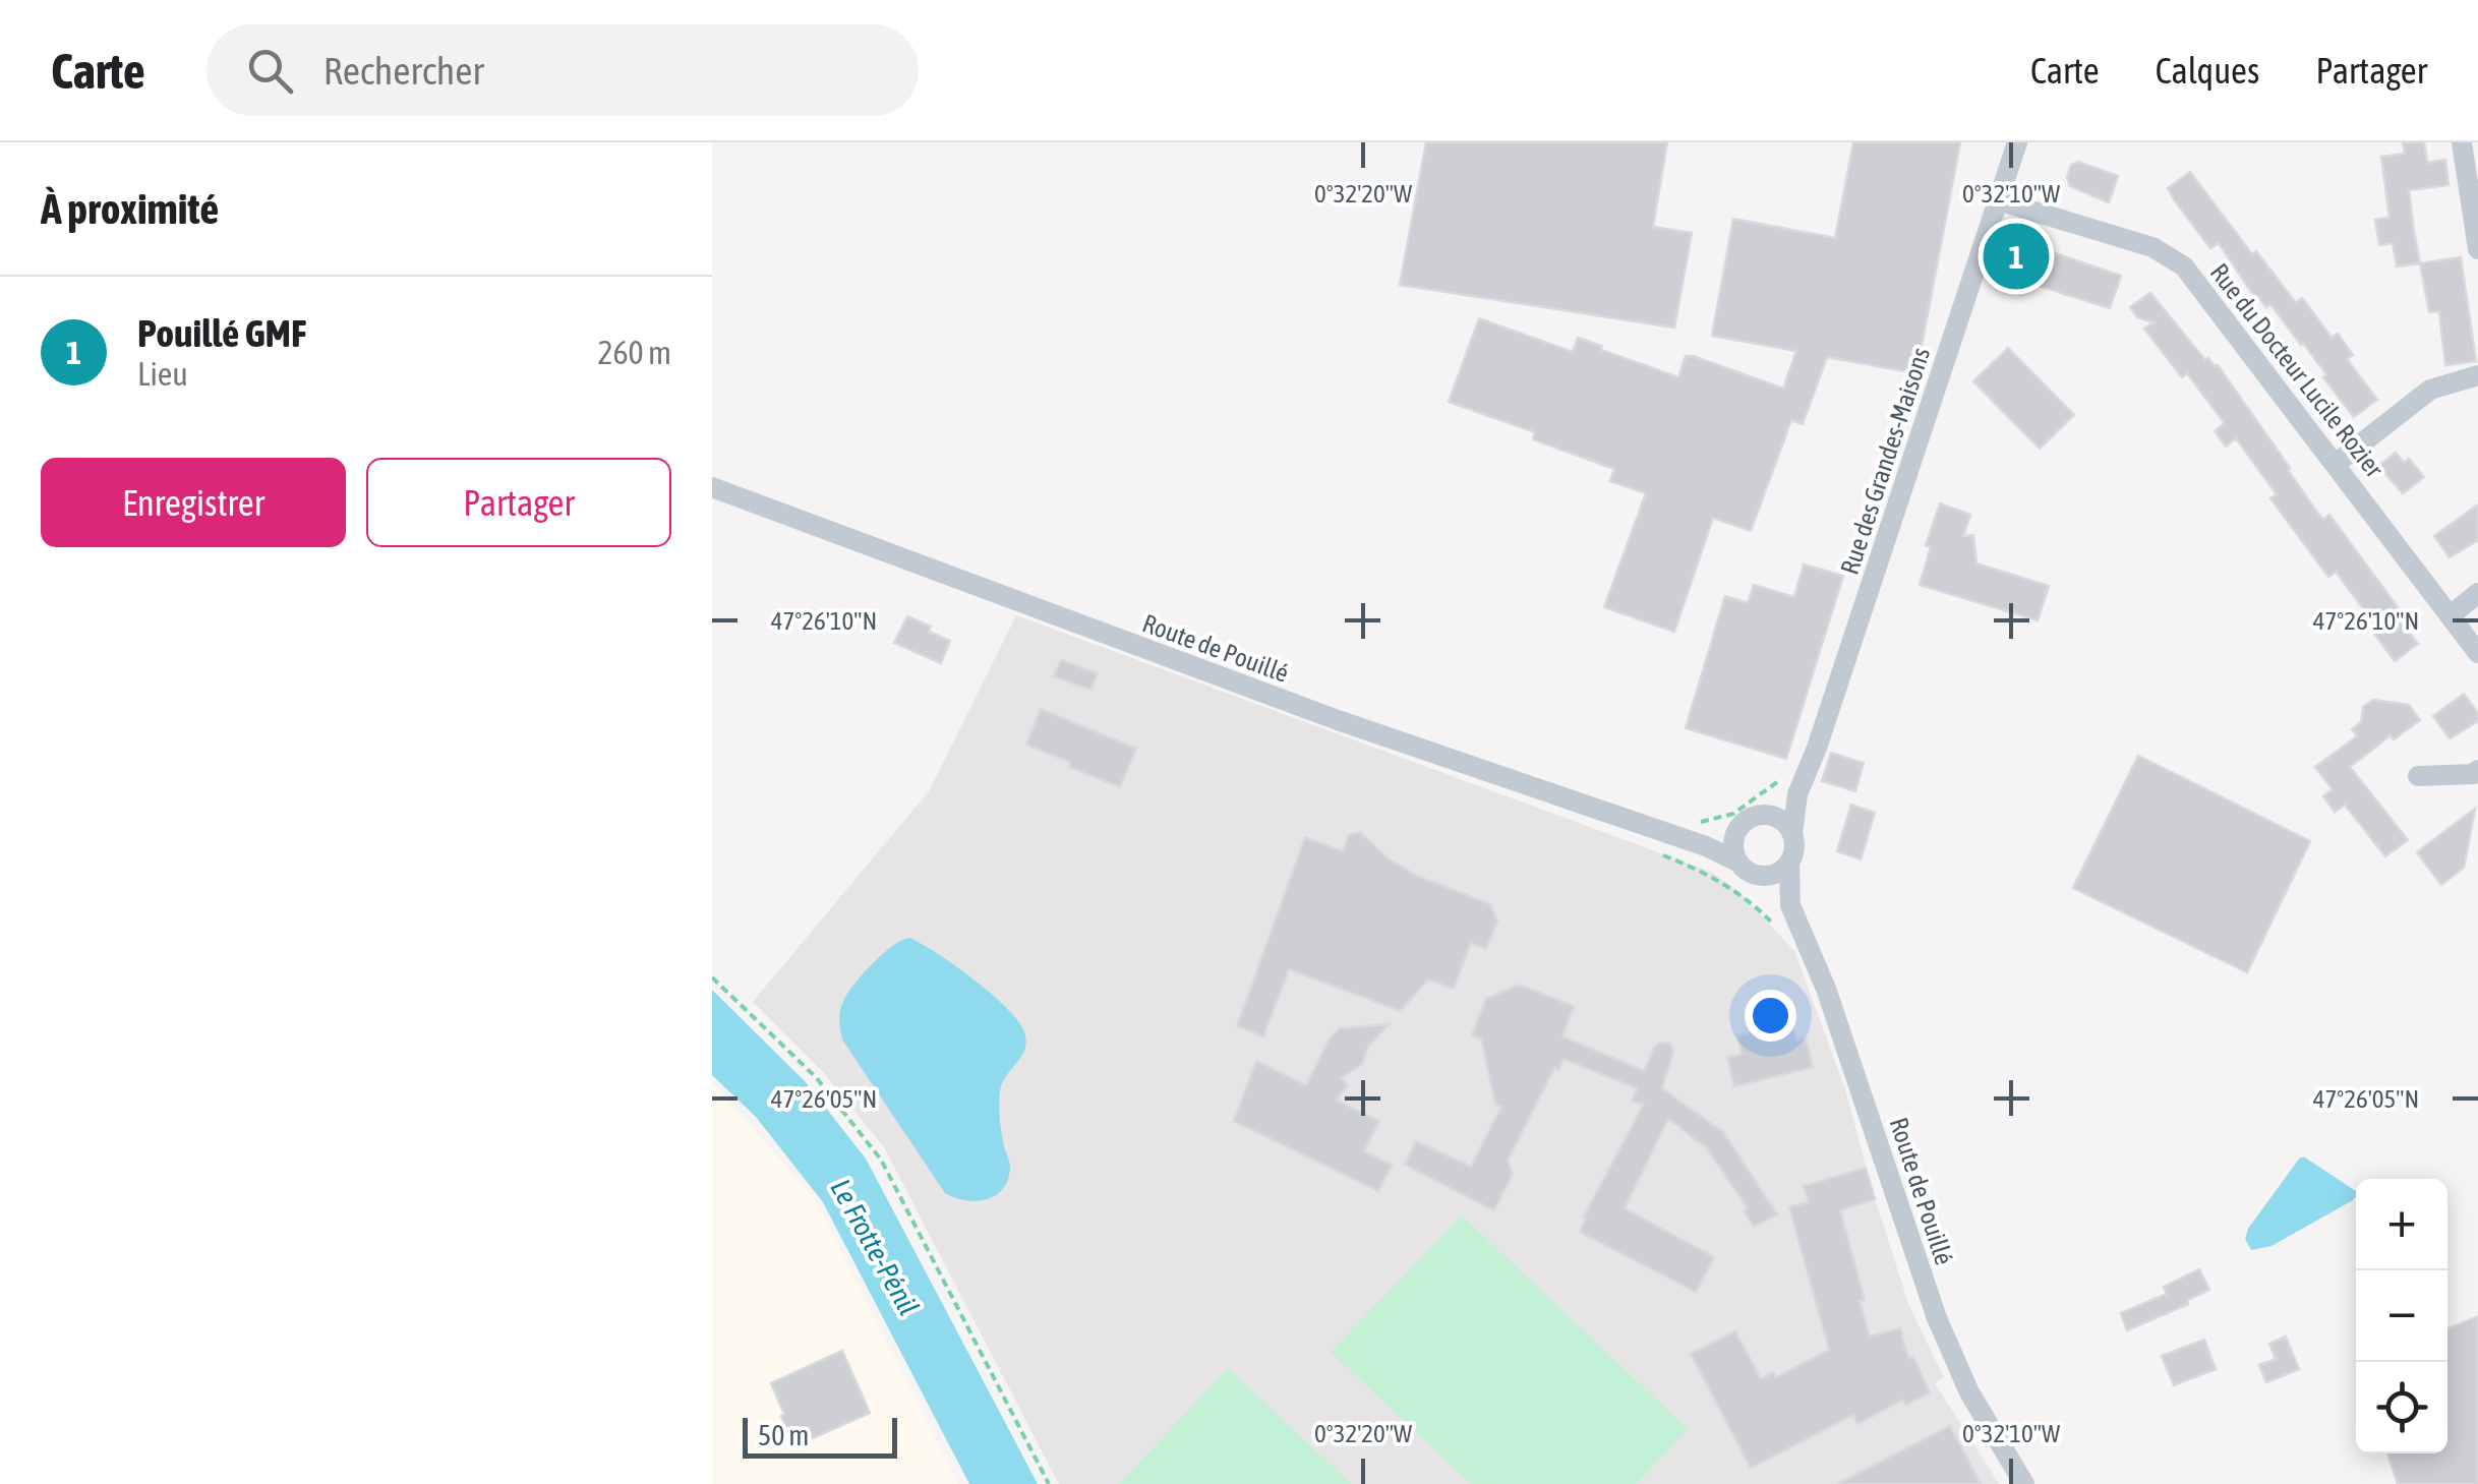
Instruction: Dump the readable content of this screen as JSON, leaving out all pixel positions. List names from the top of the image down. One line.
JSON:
{"streets":{"street":["Rue du Docteur Lucile Rozier","Rue des Grandes-Maisons","Route de Pouillé"]},"crossings":[["Rue du Docteur Lucile Rozier","Rue des Grandes-Maisons"]],"water":["Le Frotte-Pénil"],"scale_bar":"50 m","page":{"header":"Carte","search":"Rechercher","nav":["Carte","Calques","Partager"],"heading":"À proximité","pins":"1","list":[{"mark":"1","name":"Pouillé GMF","note":"Lieu","value":"260 m"}],"buttons":["Enregistrer","Partager"],"map_buttons":["+","−"],"scale":"50 m"},"coordinates":["0°32'20\"W","0°32'10\"W","47°26'10\"N","47°26'05\"N"]}
